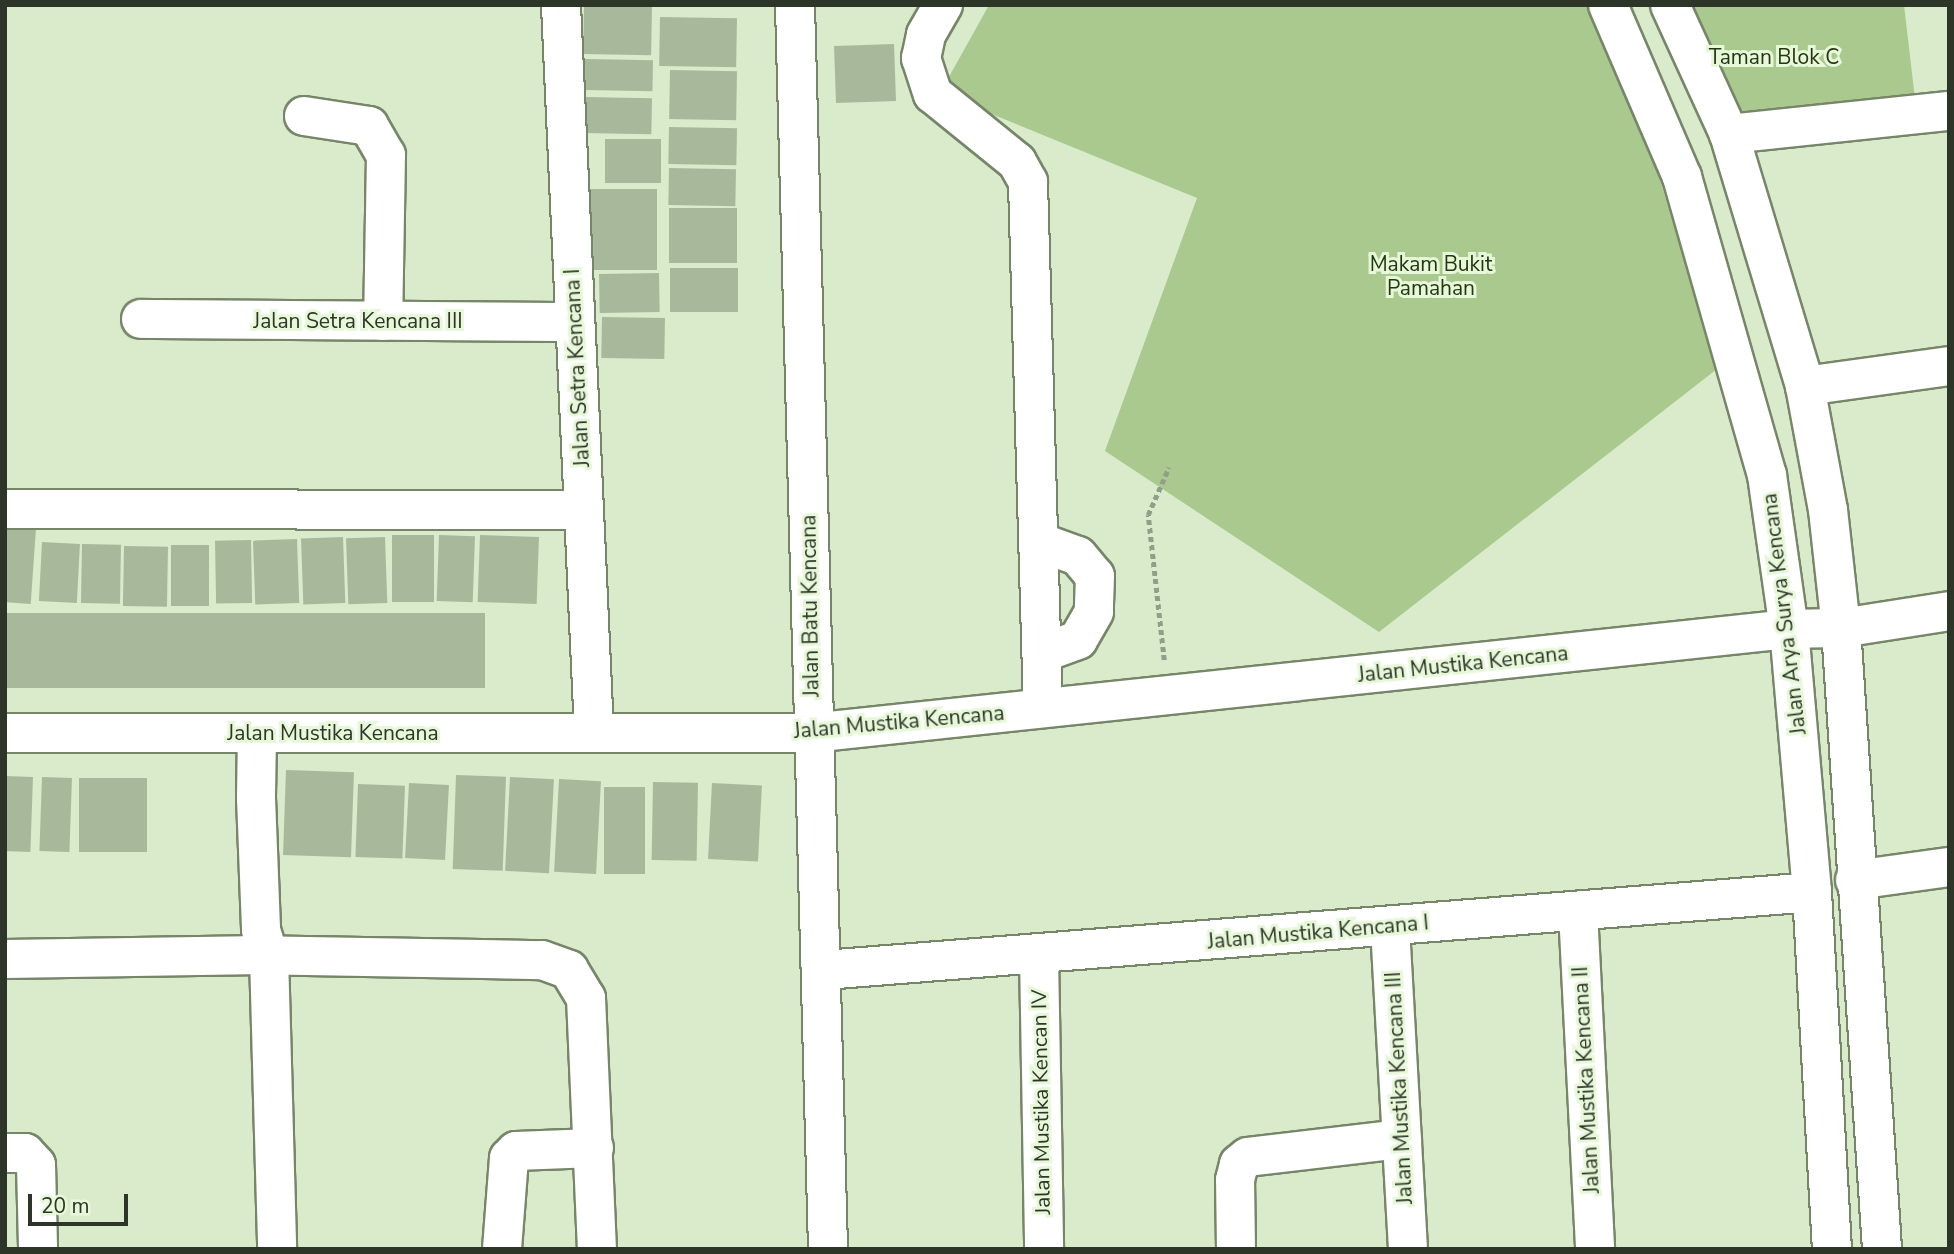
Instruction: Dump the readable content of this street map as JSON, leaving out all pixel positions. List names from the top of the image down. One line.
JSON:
{"streets":{"street":["Jalan Setra Kencana III","Jalan Setra Kencana I","Jalan Batu Kencana","Jalan Arya Surya Kencana","Jalan Mustika Kencana","Jalan Mustika Kencana I","Jalan Mustika Kencana II","Jalan Mustika Kencana III","Jalan Mustika Kencan IV"]},"crossings":[["Jalan Setra Kencana III","Jalan Setra Kencana I"],["Jalan Setra Kencana I","Jalan Mustika Kencana"],["Jalan Batu Kencana","Jalan Mustika Kencana"],["Jalan Batu Kencana","Jalan Mustika Kencana I"],["Jalan Arya Surya Kencana","Jalan Mustika Kencana"],["Jalan Arya Surya Kencana","Jalan Mustika Kencana I"],["Jalan Mustika Kencana I","Jalan Mustika Kencana II"],["Jalan Mustika Kencana I","Jalan Mustika Kencana III"],["Jalan Mustika Kencana I","Jalan Mustika Kencan IV"]],"parks":["Taman Blok C","Makam Bukit Pamahan"],"scale_bar":"20 m"}
